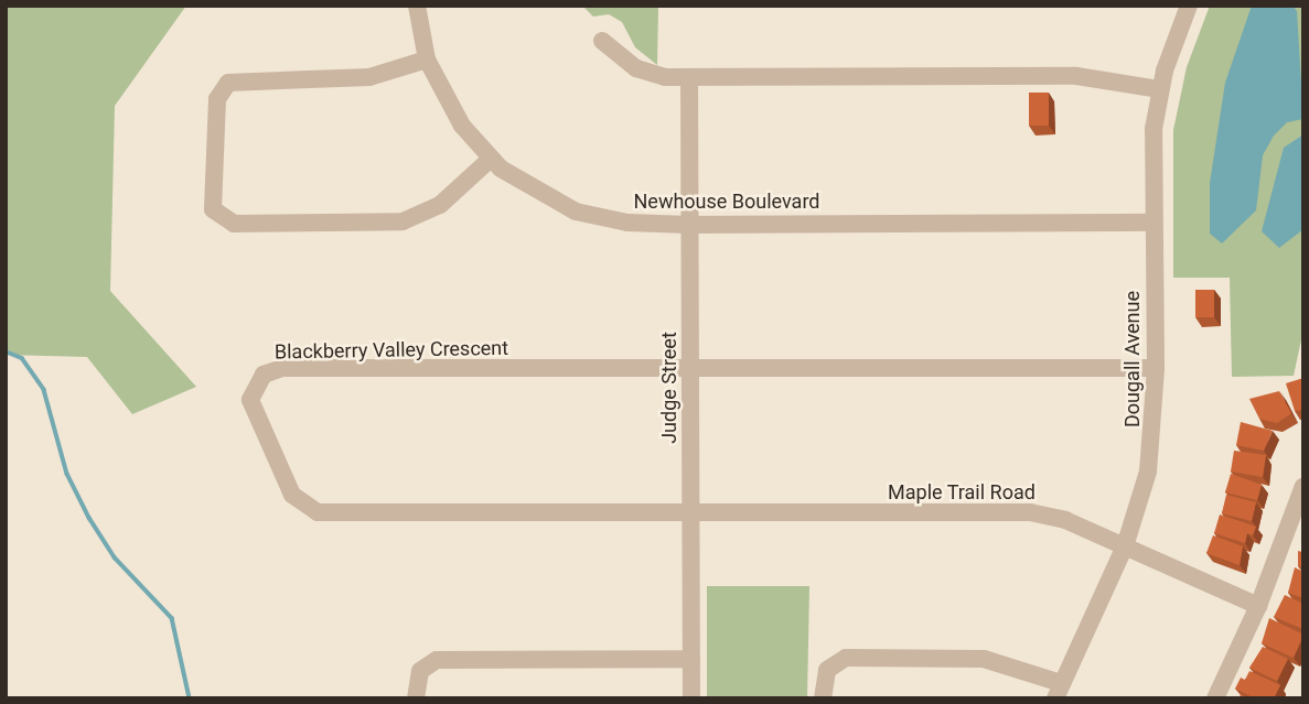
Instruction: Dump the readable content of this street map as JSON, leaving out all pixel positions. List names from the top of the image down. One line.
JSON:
{"streets":{"street":["Newhouse Boulevard","Blackberry Valley Crescent","Dougall Avenue","Judge Street","Maple Trail Road"]},"crossings":[["Newhouse Boulevard","Dougall Avenue"],["Newhouse Boulevard","Judge Street"],["Blackberry Valley Crescent","Judge Street"],["Blackberry Valley Crescent","Maple Trail Road"],["Dougall Avenue","Maple Trail Road"],["Judge Street","Maple Trail Road"]]}
